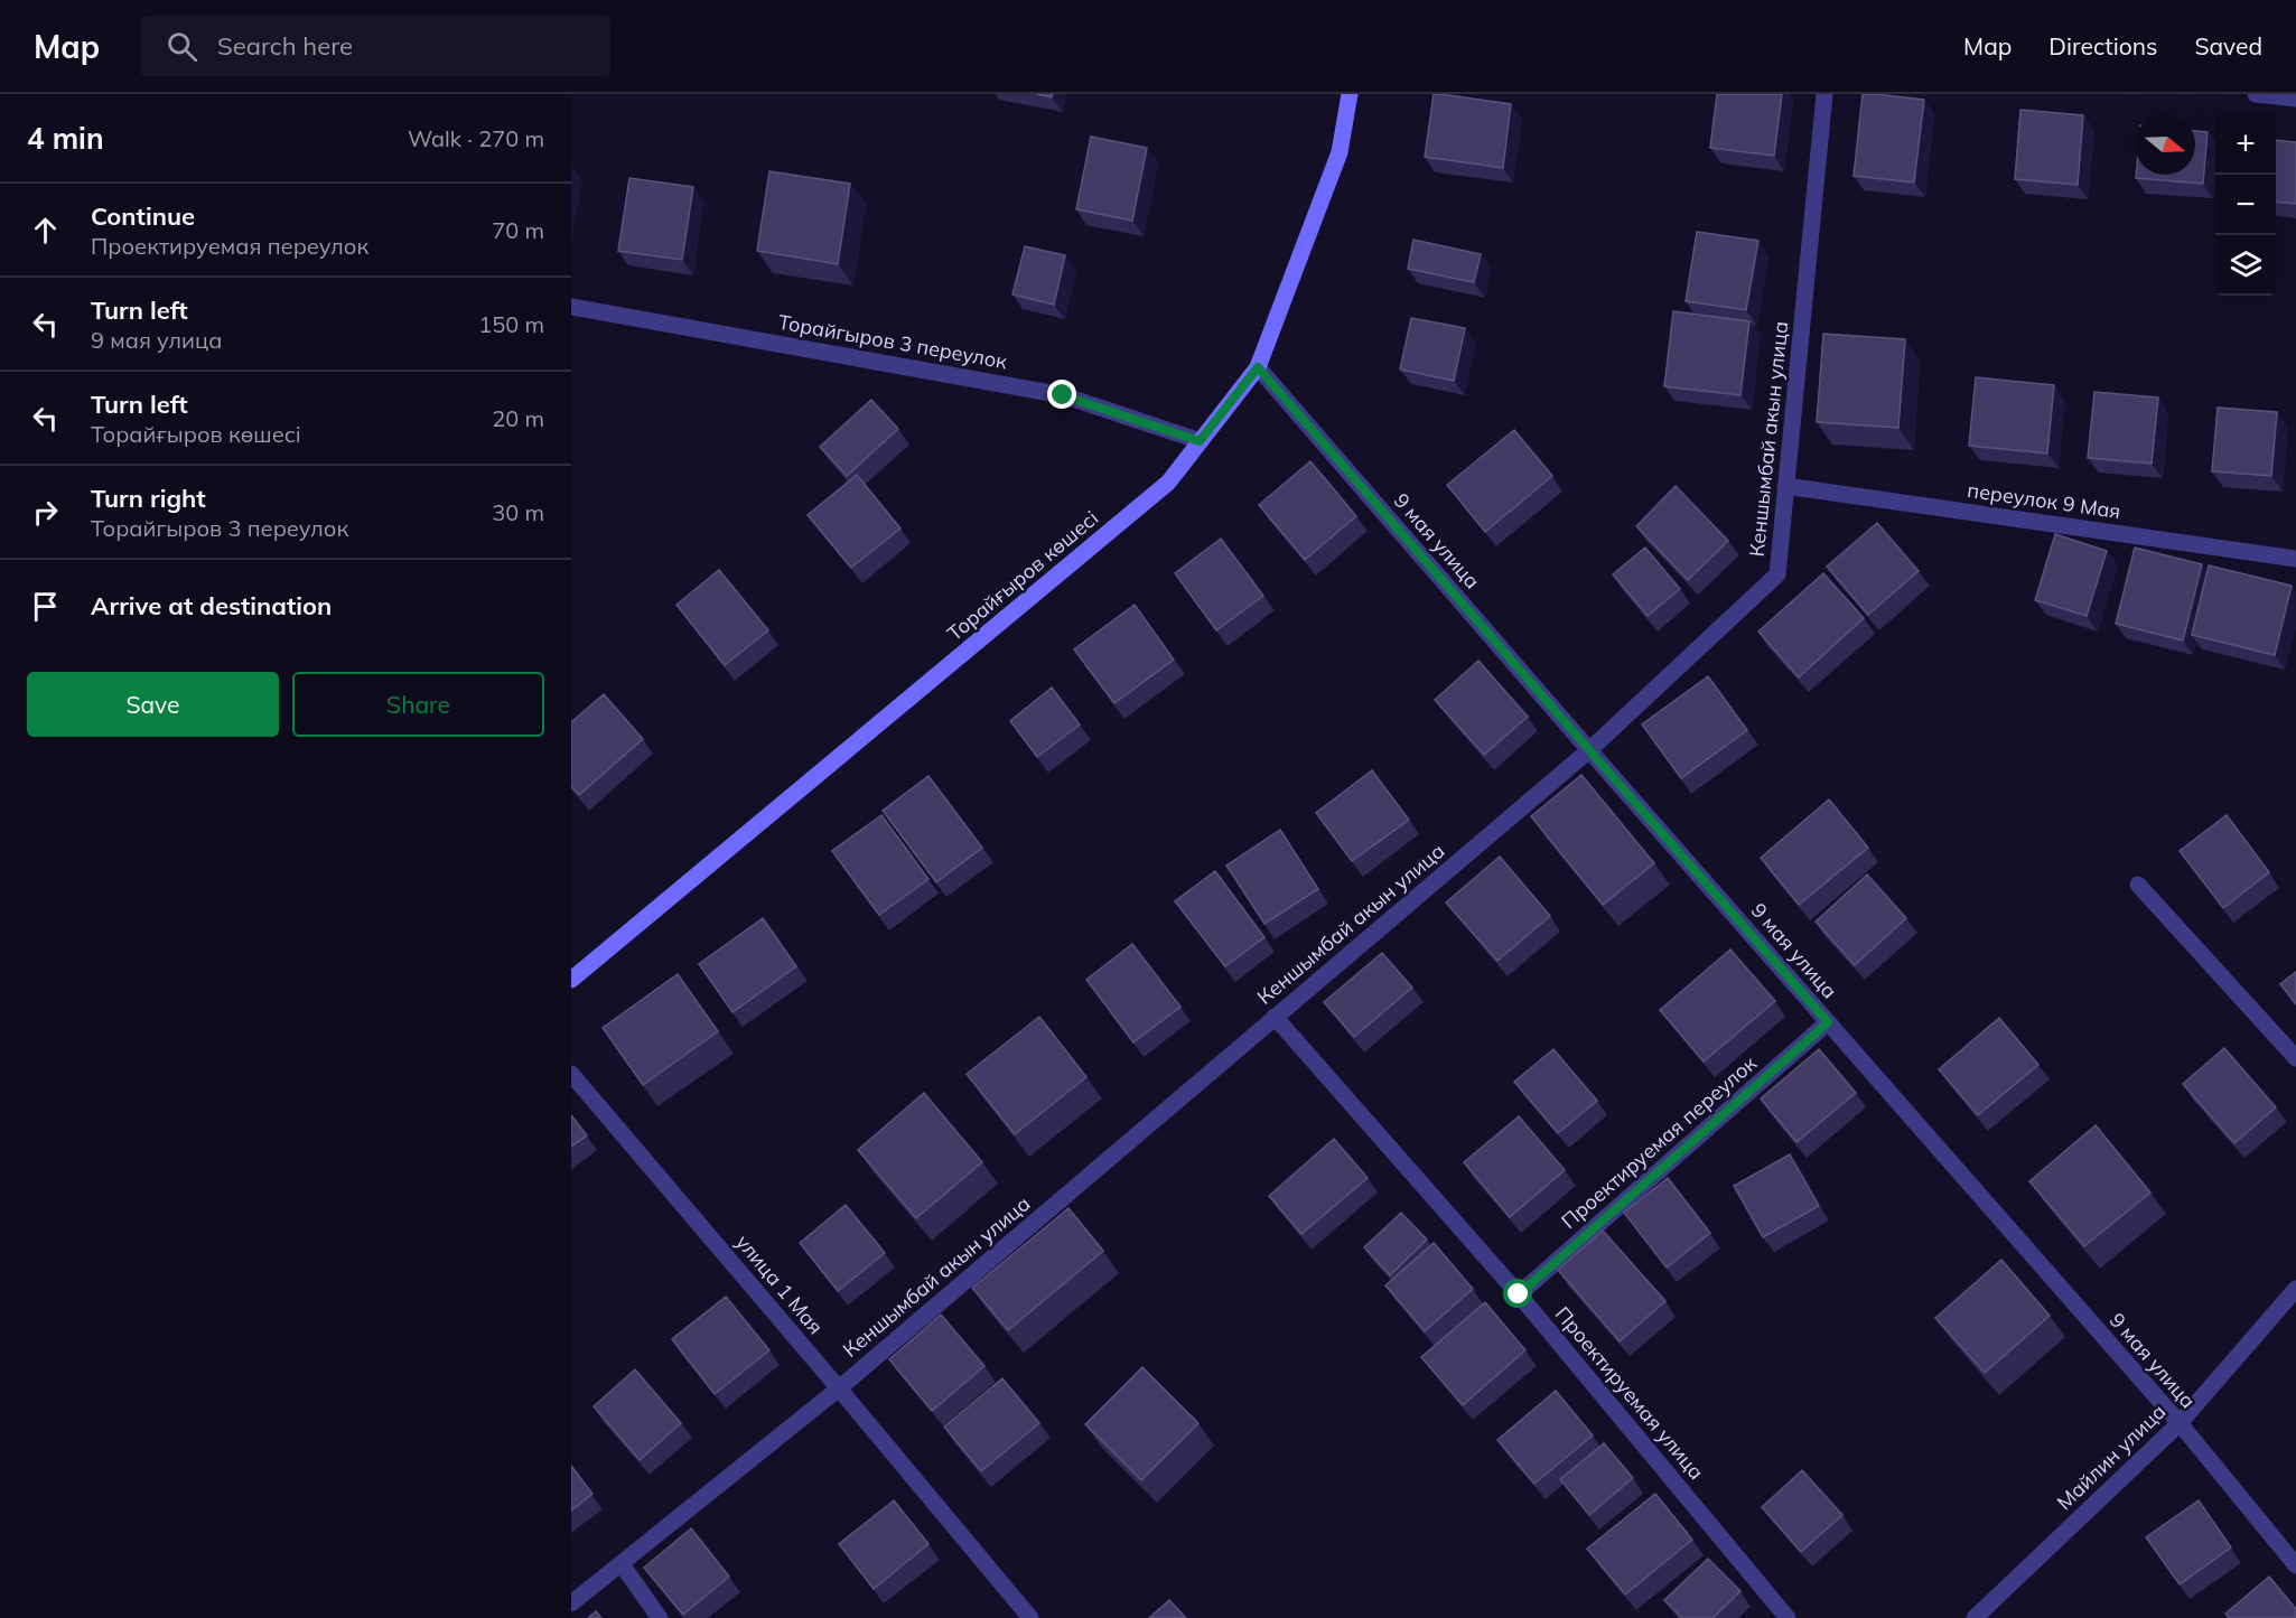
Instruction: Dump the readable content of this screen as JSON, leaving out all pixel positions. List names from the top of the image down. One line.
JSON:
{"streets":{"street":["Торайгыров 3 переулок","Кеншымбай акын улица","переулок 9 Мая","9 мая улица","Торайғыров көшесі","Проектируемая переулок","улица 1 Мая","Проектируемая улица","Майлин улица"]},"crossings":[["Торайгыров 3 переулок","Торайғыров көшесі"],["Кеншымбай акын улица","переулок 9 Мая"],["Кеншымбай акын улица","9 мая улица"],["Кеншымбай акын улица","улица 1 Мая"],["Кеншымбай акын улица","Проектируемая улица"],["9 мая улица","Торайғыров көшесі"],["9 мая улица","Проектируемая переулок"],["9 мая улица","Майлин улица"],["Проектируемая переулок","Проектируемая улица"]],"north":"right","page":{"header":"Map","search":"Search here","nav":["Map","Directions","Saved"],"heading":["4 min","Walk · 270 m"],"map_buttons":["+","−"],"list":[["Continue","Проектируемая переулок","70 m"],["Turn left","9 мая улица","150 m"],["Turn left","Торайғыров көшесі","20 m"],["Turn right","Торайгыров 3 переулок","30 m"],"Arrive at destination"],"buttons":["Save","Share"]}}
